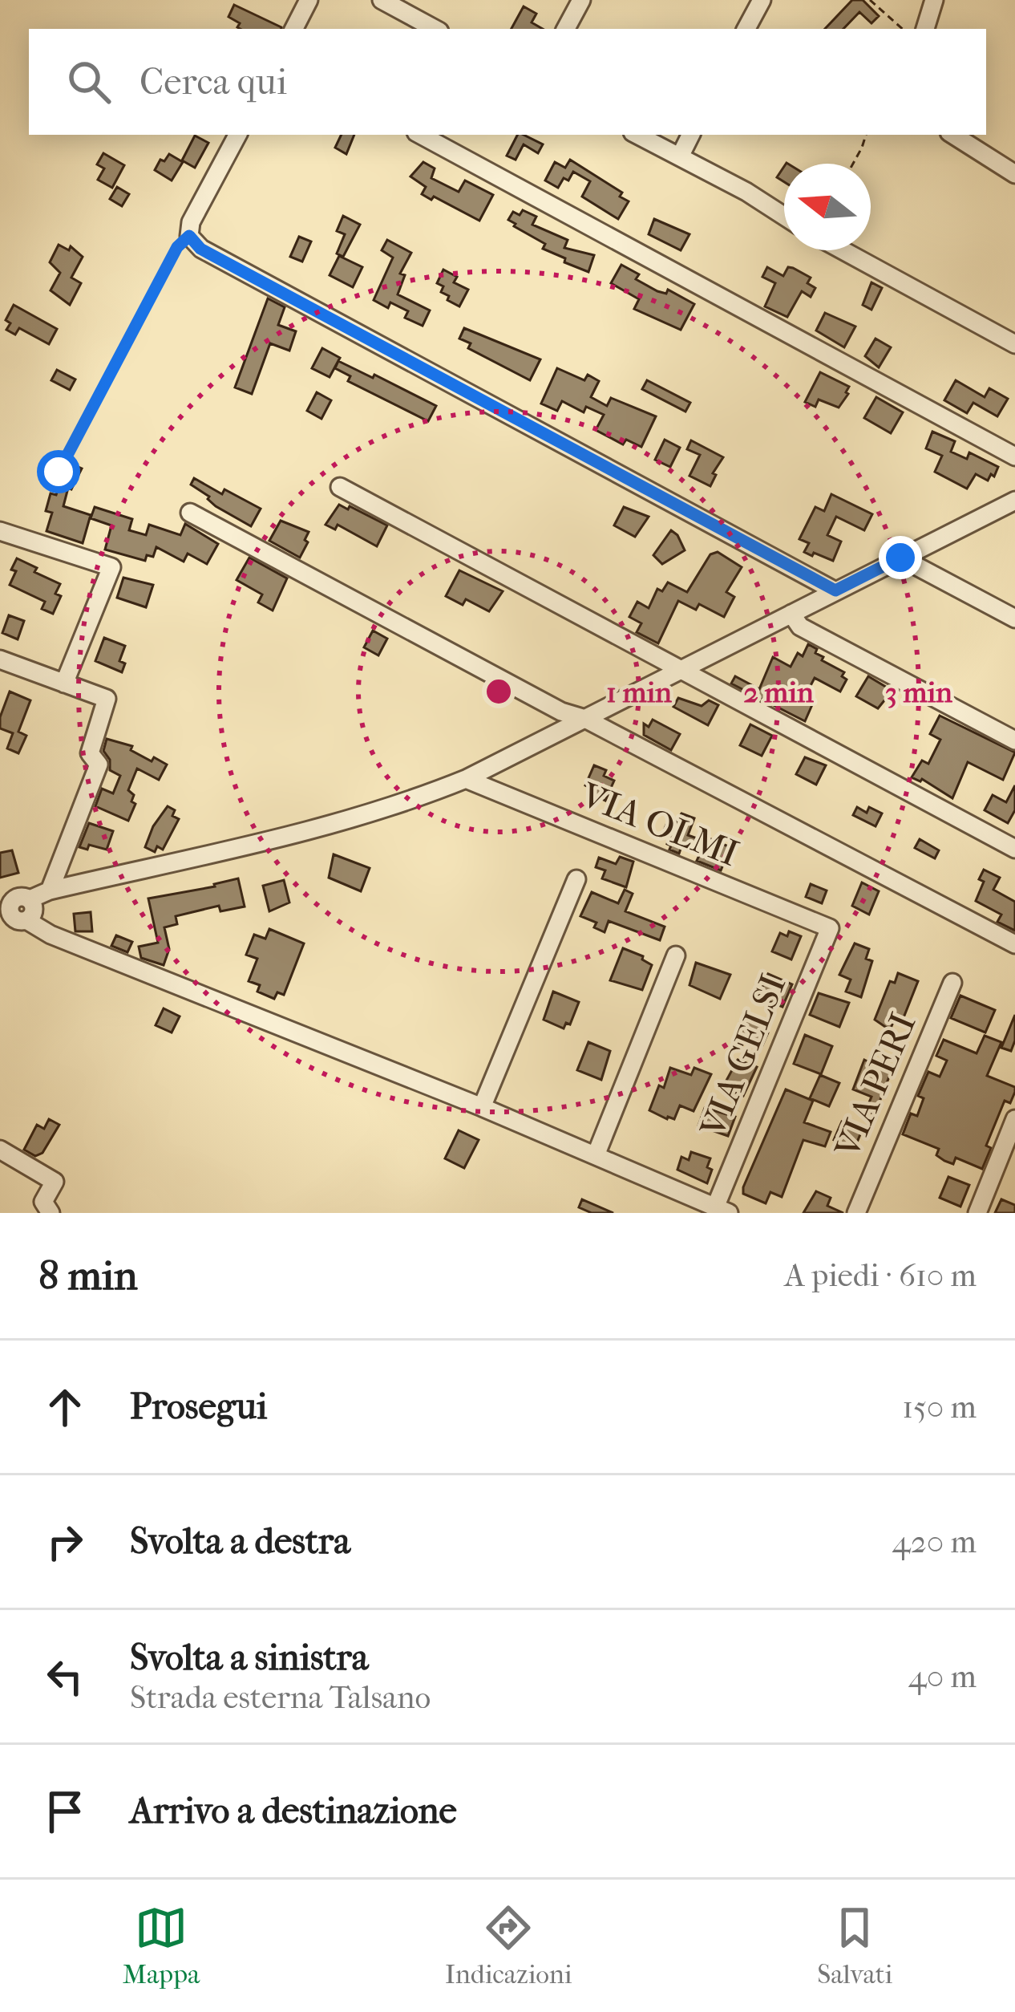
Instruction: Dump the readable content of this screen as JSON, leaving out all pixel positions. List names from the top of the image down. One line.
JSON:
{"streets":{"street":["VIA OLMI","VIA GELSI","VIA PERI"]},"crossings":[["VIA OLMI","VIA GELSI"]],"north":"left","page":{"search":"Cerca qui","heading":["8 min","A piedi · 610 m"],"list":[["Prosegui","150 m"],["Svolta a destra","420 m"],["Svolta a sinistra","Strada esterna Talsano","40 m"],"Arrivo a destinazione"],"nav":["Mappa","Indicazioni","Salvati"]},"rings":["1 min","2 min","3 min"]}
